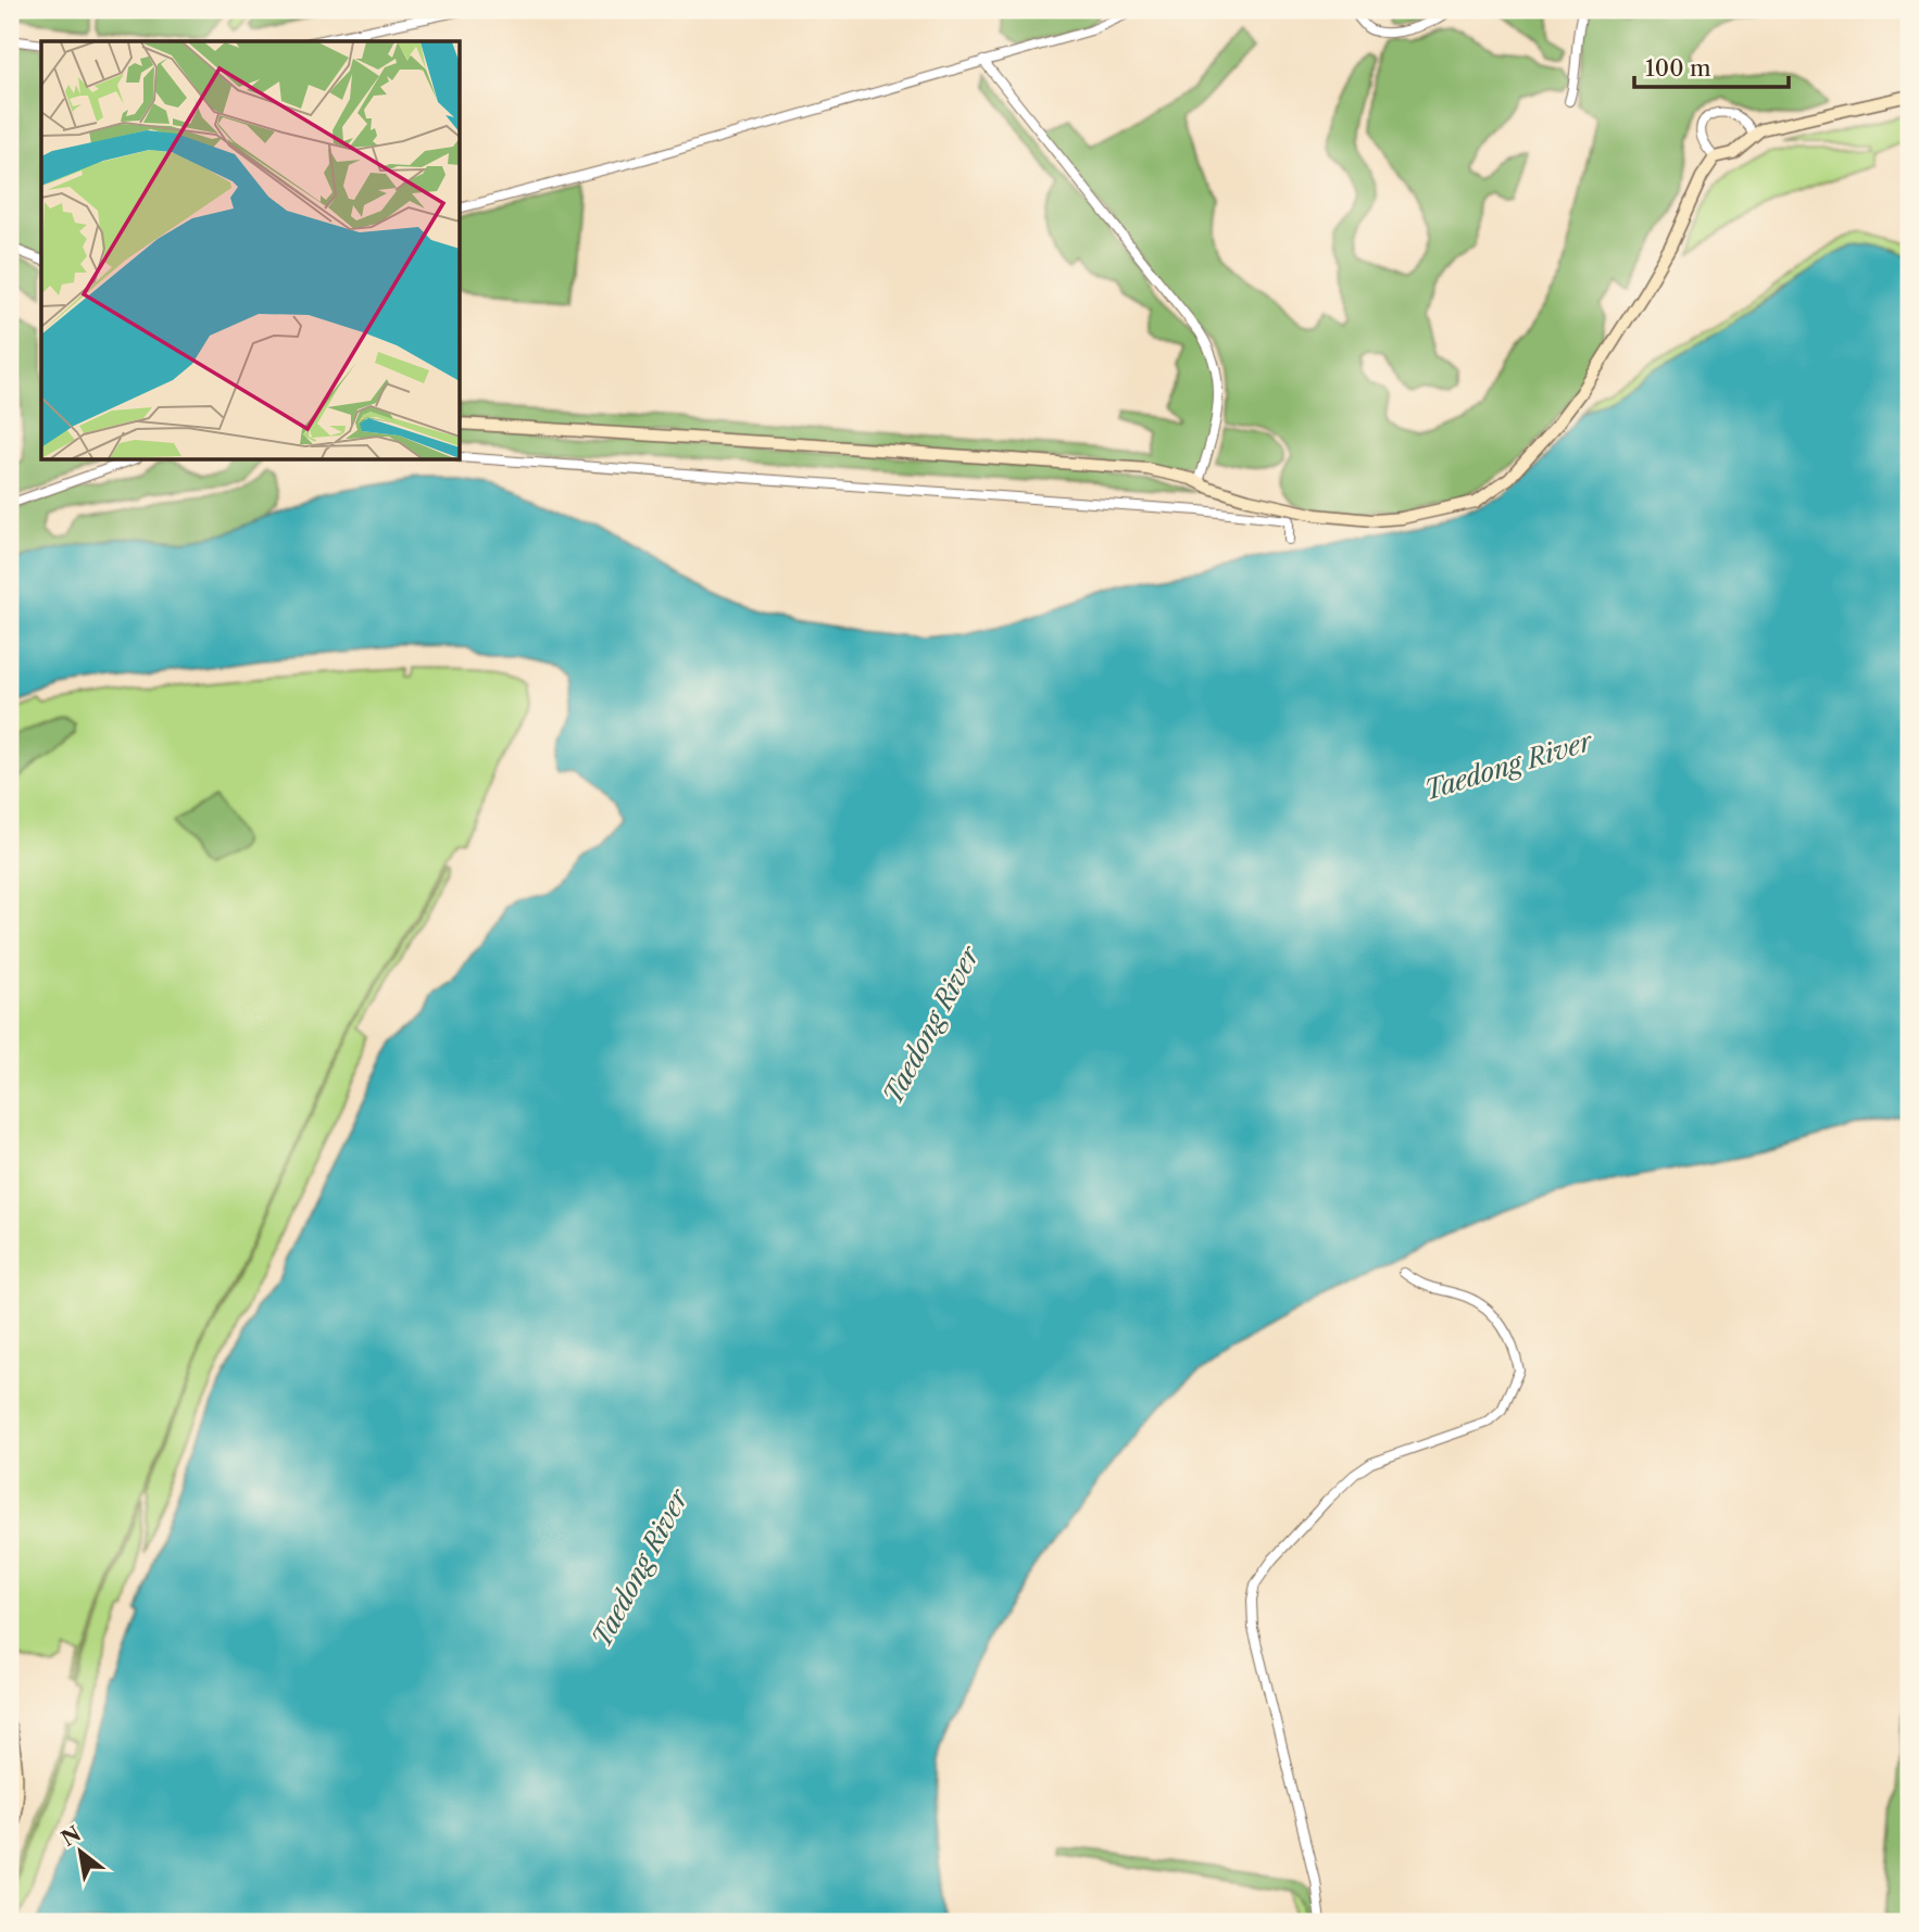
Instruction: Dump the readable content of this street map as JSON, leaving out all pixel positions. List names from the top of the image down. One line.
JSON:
{"water":["Taedong River"],"scale_bar":"100 m","north":"top left"}
